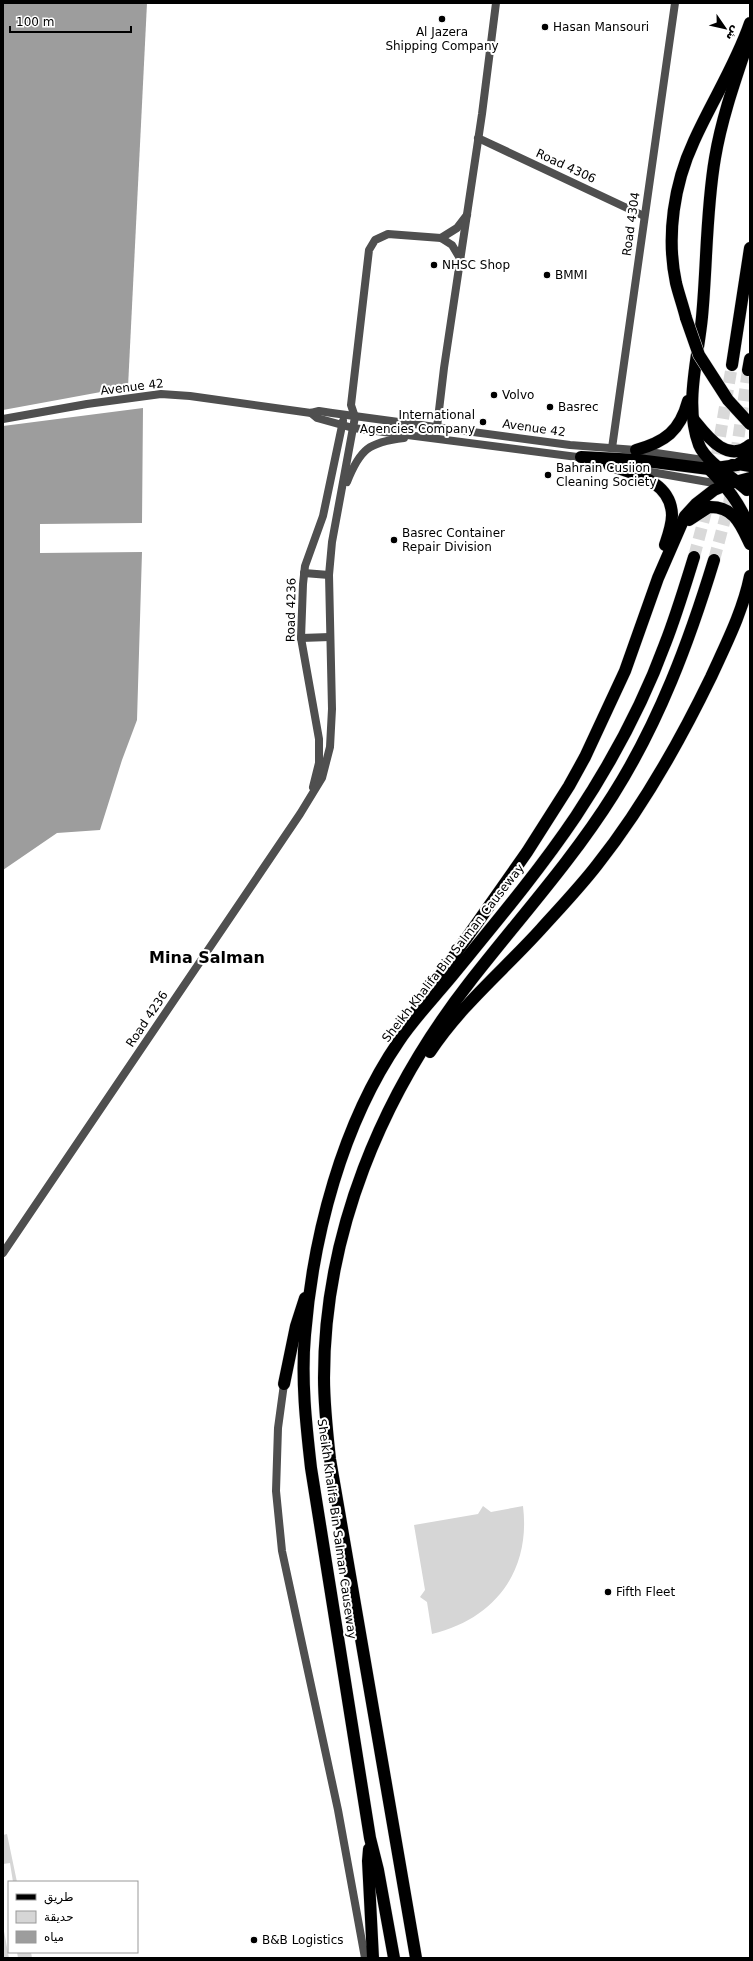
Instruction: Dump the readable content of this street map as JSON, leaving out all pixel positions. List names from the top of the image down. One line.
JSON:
{"streets":{"highway":["Sheikh Khalifa Bin Salman Causeway"],"street":["Road 4306","Road 4304","Avenue 42","Road 4236"]},"crossings":[["Road 4306","Road 4304"],["Road 4304","Avenue 42"],["Avenue 42","Road 4236"]],"districts":["Mina Salman"],"places":["Al Jazera Shipping Company","Hasan Mansouri","NHSC Shop","BMMI","Volvo","Basrec","International Agencies Company","Bahrain Cusiion Cleaning Society","Basrec Container Repair Division","Fifth Fleet","B&B Logistics"],"legend":["طريق","حديقة","مياه"],"scale_bar":"100 m","north":"bottom right"}
